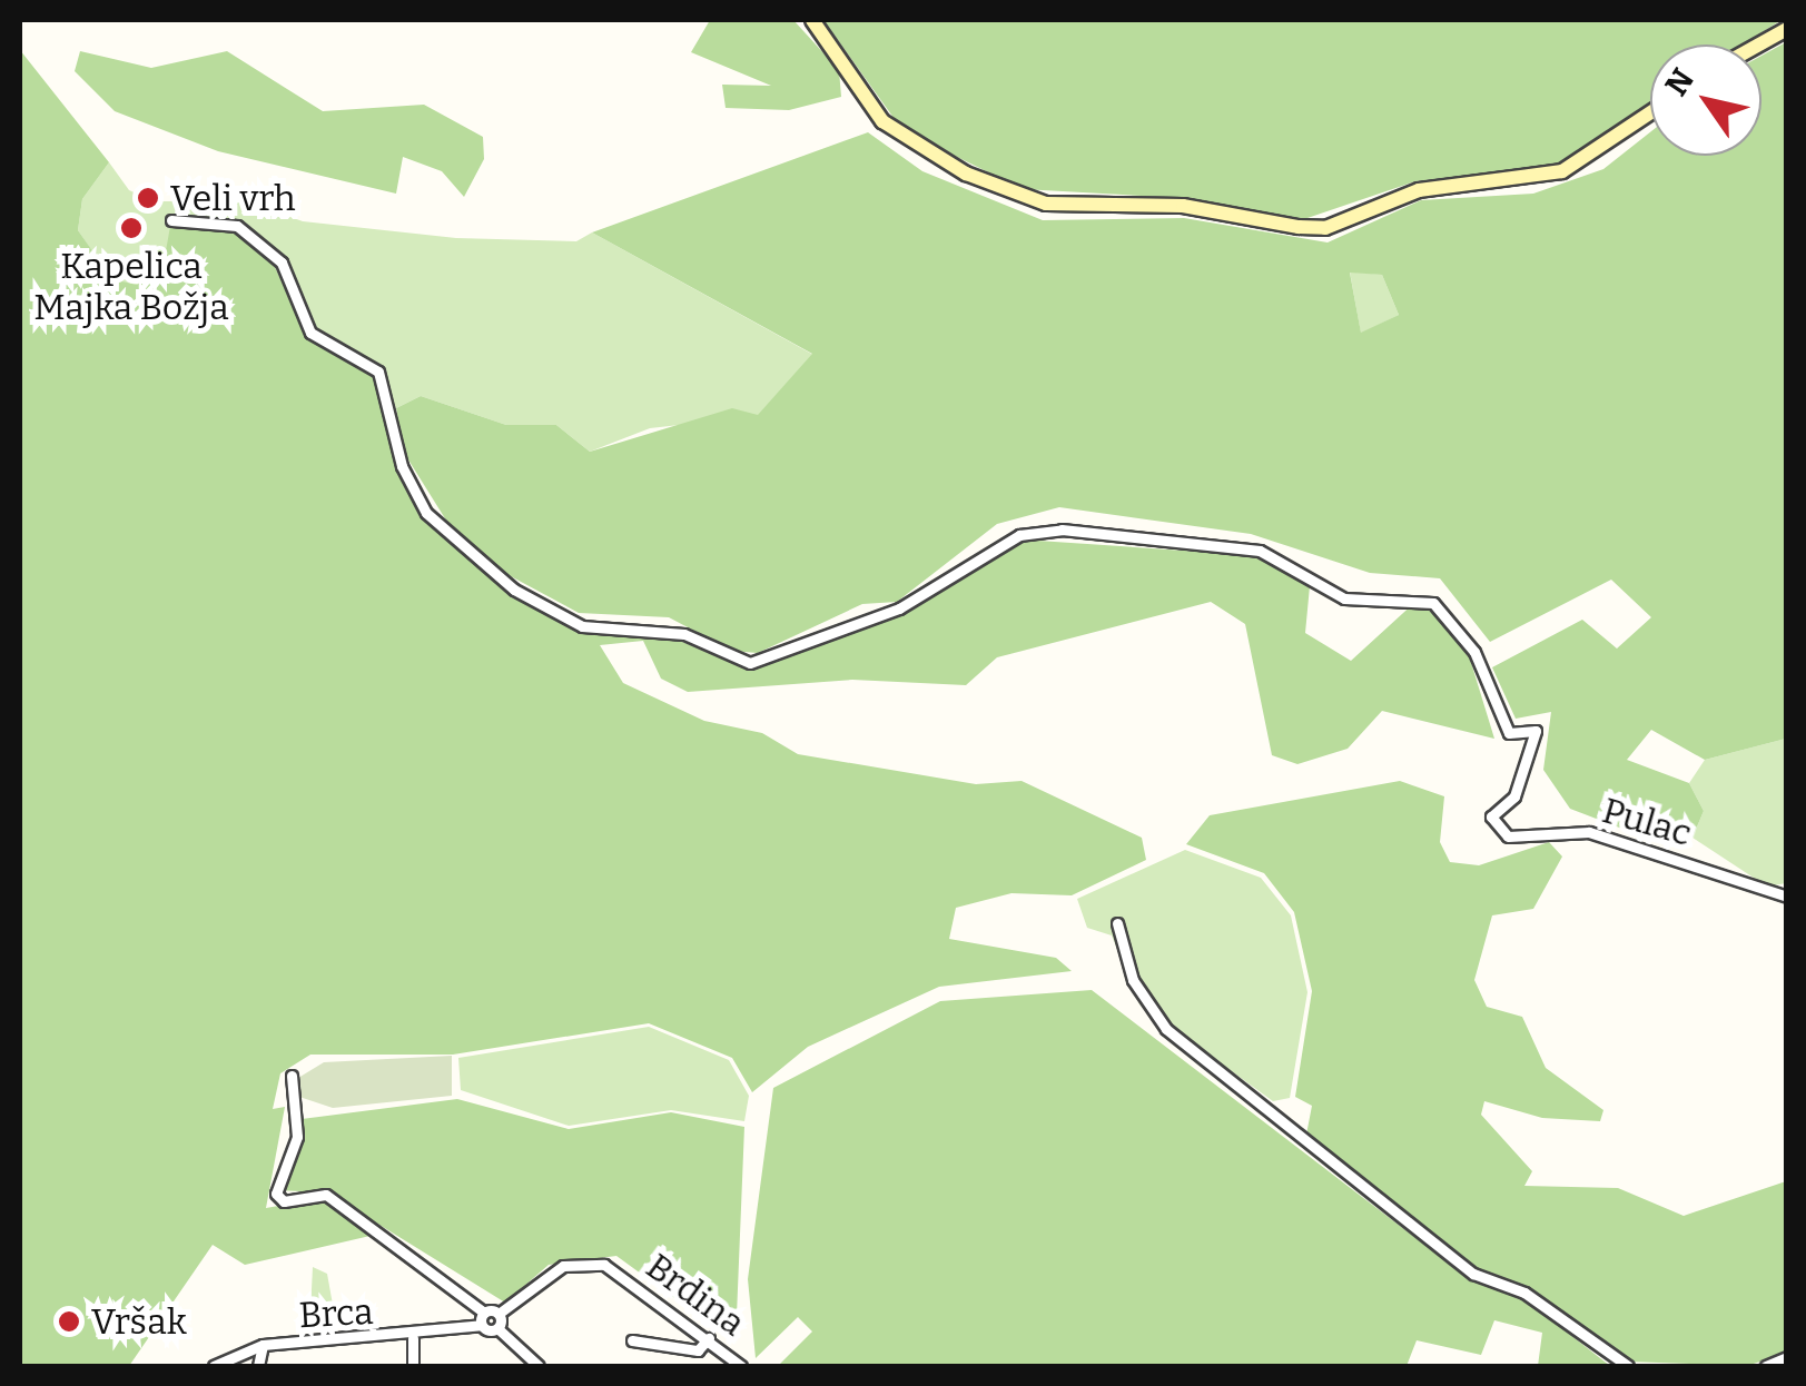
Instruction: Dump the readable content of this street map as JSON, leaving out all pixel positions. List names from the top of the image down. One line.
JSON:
{"streets":{"street":["Pulac","Brdina","Brca"]},"places":["Veli vrh","Kapelica Majka Božja","Vršak"],"north":"top left"}
